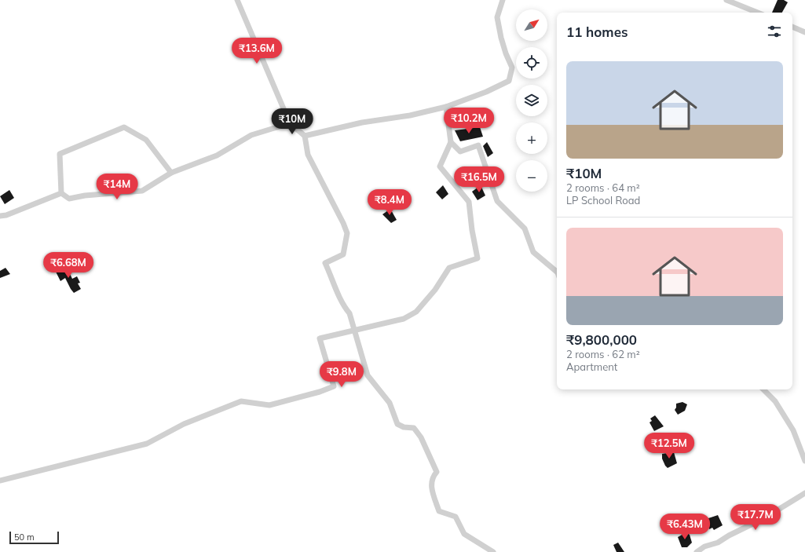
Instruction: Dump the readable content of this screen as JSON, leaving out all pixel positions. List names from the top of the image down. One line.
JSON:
{"scale_bar":"50 m","north":"top right","page":{"map_buttons":["+","−"],"heading":"11 homes","price":["₹13.6M","₹10.2M","₹10M","₹16.5M","₹14M","₹8.4M","₹6.68M","₹9.8M","₹12.5M","₹17.7M","₹6.43M"],"list":[{"name":"₹10M","note":"2 rooms · 64 m² · LP School Road"},{"name":"₹9,800,000","note":"2 rooms · 62 m² · Apartment"}],"scale":"50 m"}}
